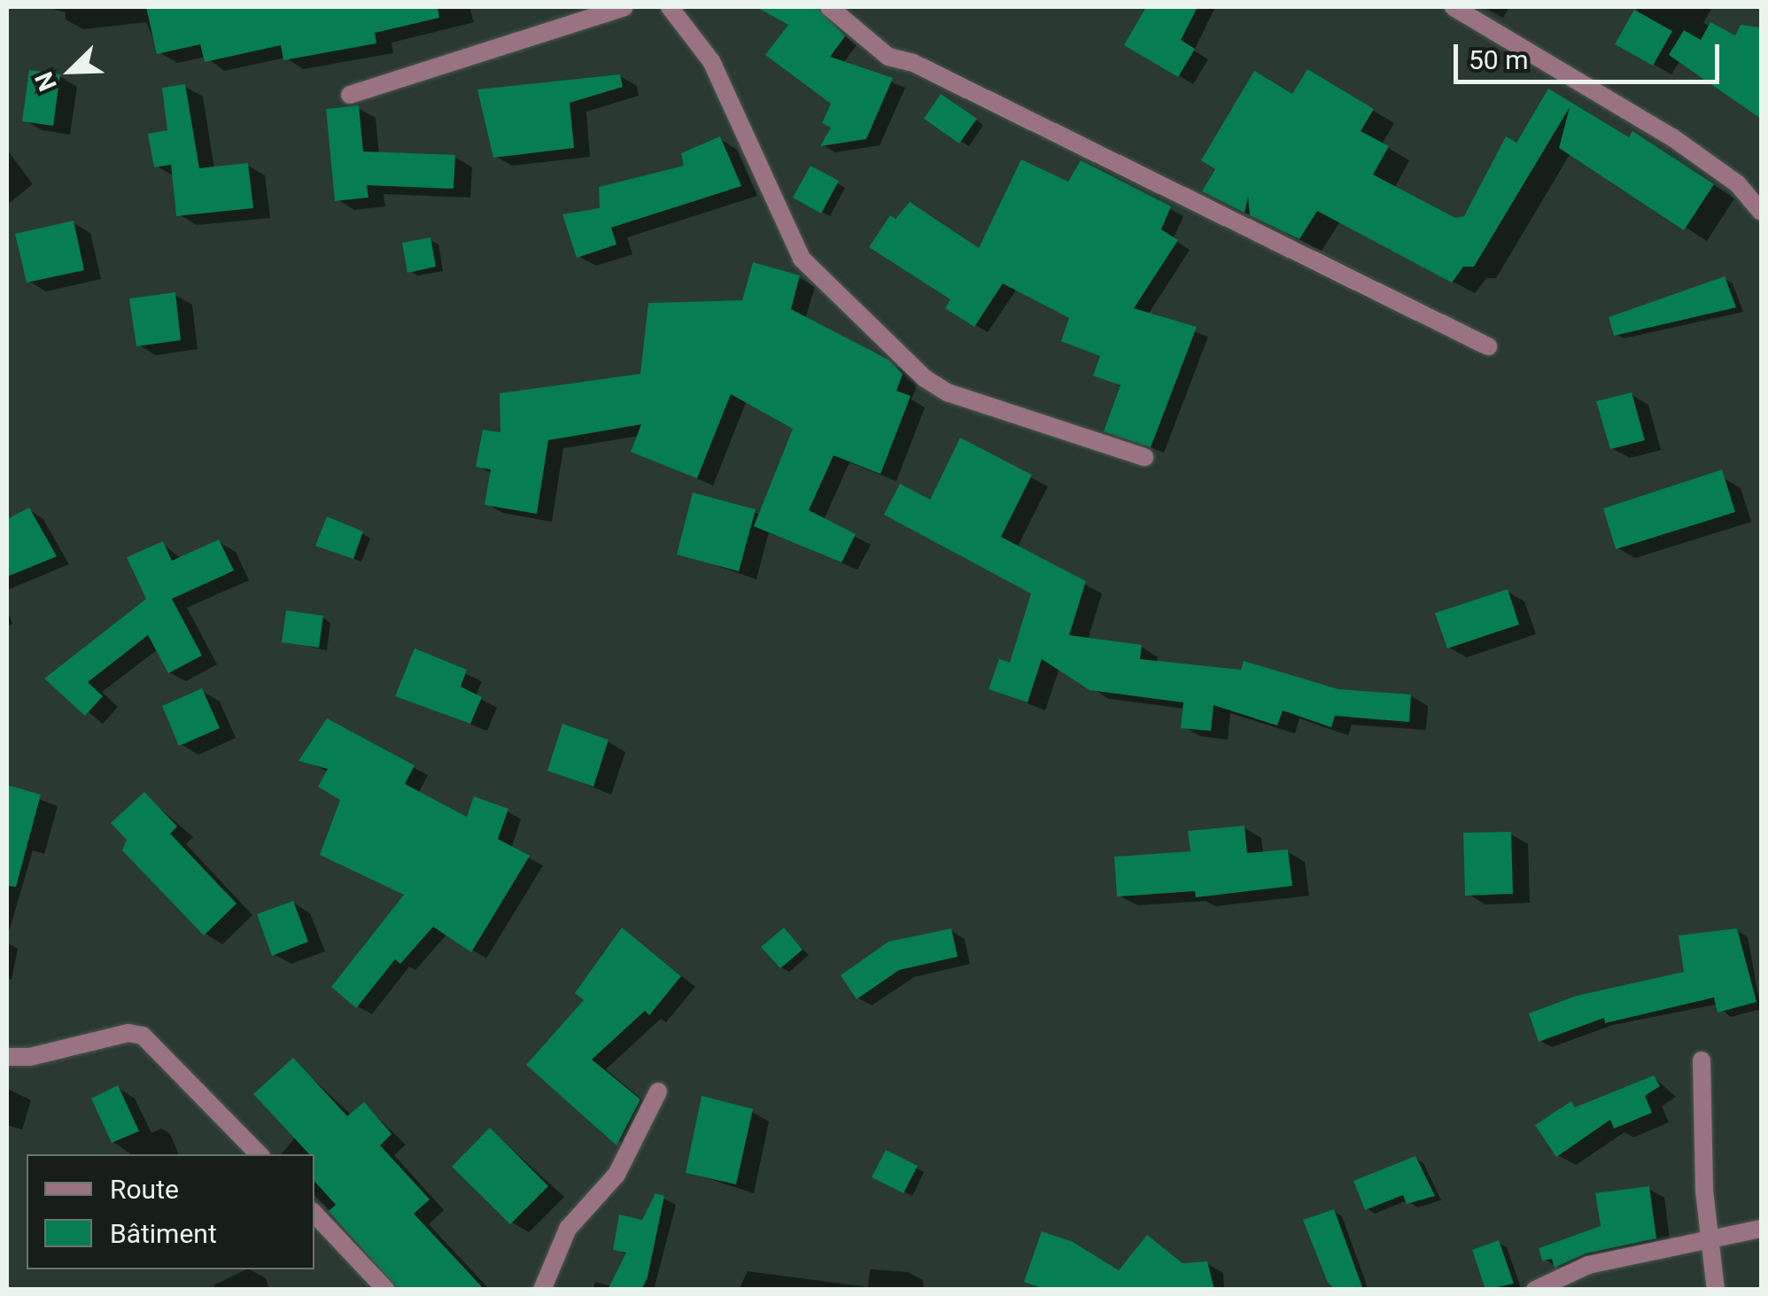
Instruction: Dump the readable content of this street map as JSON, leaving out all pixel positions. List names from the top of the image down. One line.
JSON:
{"legend":["Route","Bâtiment"],"scale_bar":"50 m","north":"bottom left"}
